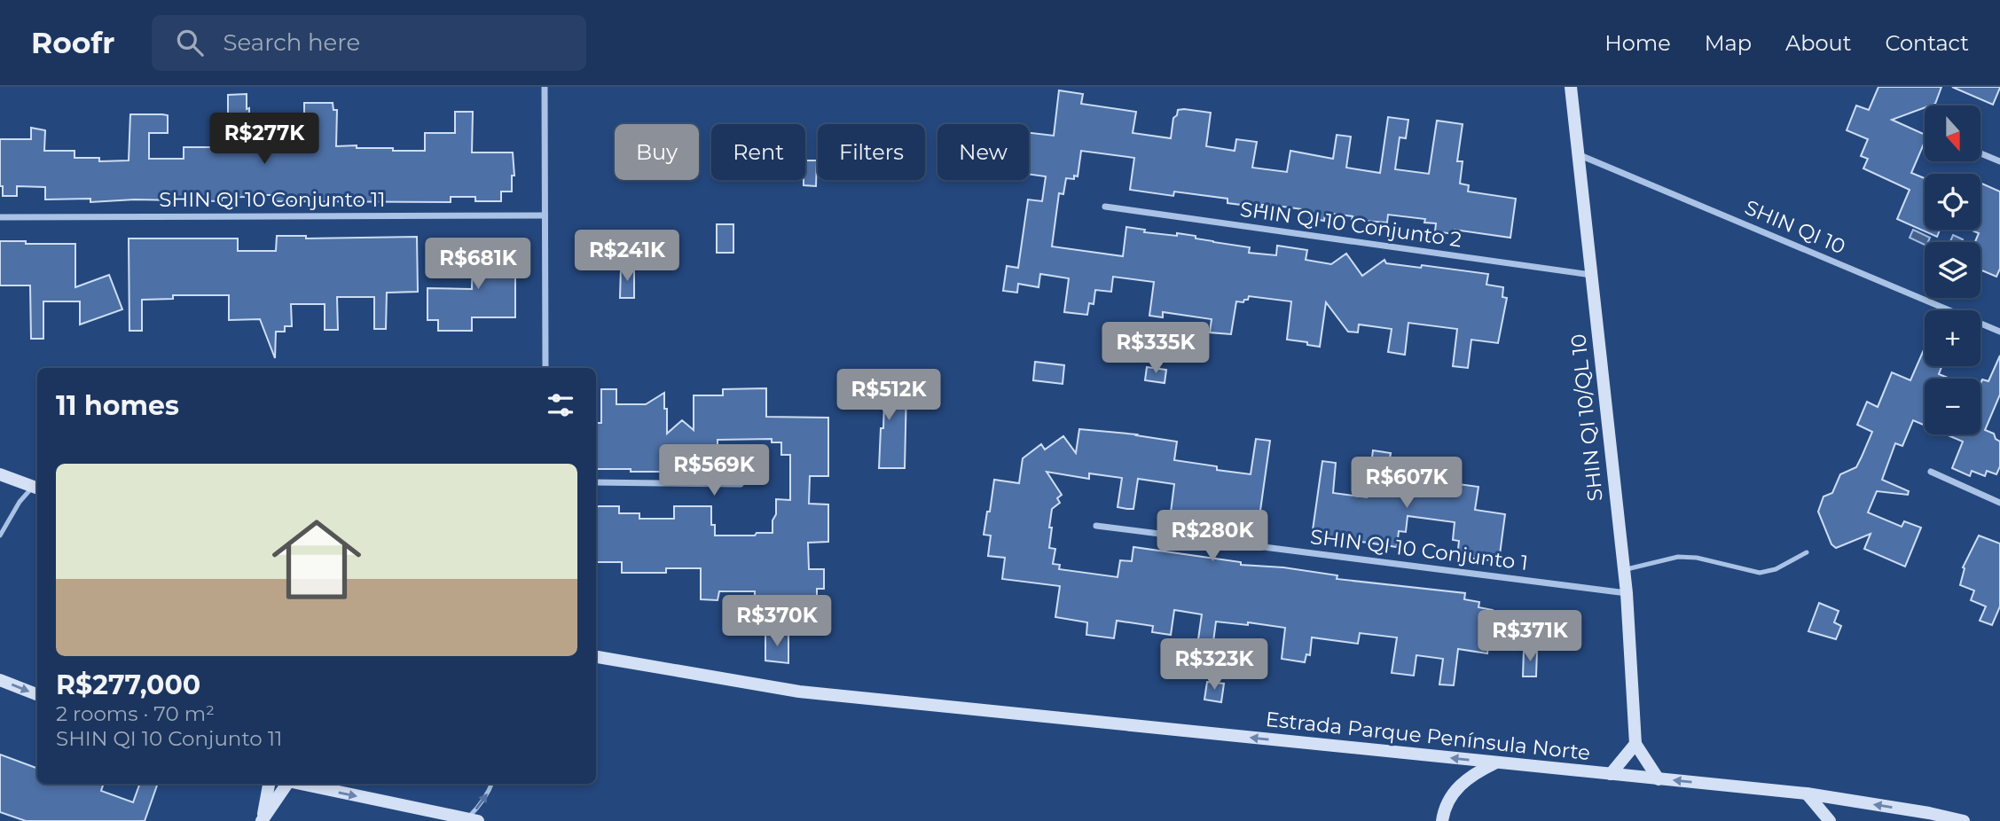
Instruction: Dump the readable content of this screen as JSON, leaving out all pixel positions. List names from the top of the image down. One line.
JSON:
{"streets":{"main road":["SHIN QI 10/QL 10","Estrada Parque Península Norte"],"street":["SHIN QI 10 Conjunto 11","SHIN QI 10 Conjunto 2","SHIN QI 10","SHIN QI 10 Conjunto 1"]},"crossings":[["SHIN QI 10 Conjunto 2","SHIN QI 10/QL 10"],["SHIN QI 10","SHIN QI 10/QL 10"],["SHIN QI 10/QL 10","SHIN QI 10 Conjunto 1"]],"one_way":["Estrada Parque Península Norte"],"north":"bottom","page":{"header":"Roofr","search":"Search here","nav":["Home","Map","About","Contact"],"map_buttons":["+","−"],"price":["R$277K","R$241K","R$681K","R$335K","R$512K","R$569K","R$607K","R$280K","R$370K","R$371K","R$323K"],"chip":["Buy","Rent","Filters","New"],"heading":"11 homes","list":[{"name":"R$277,000","note":"2 rooms · 70 m² · SHIN QI 10 Conjunto 11"}]}}
